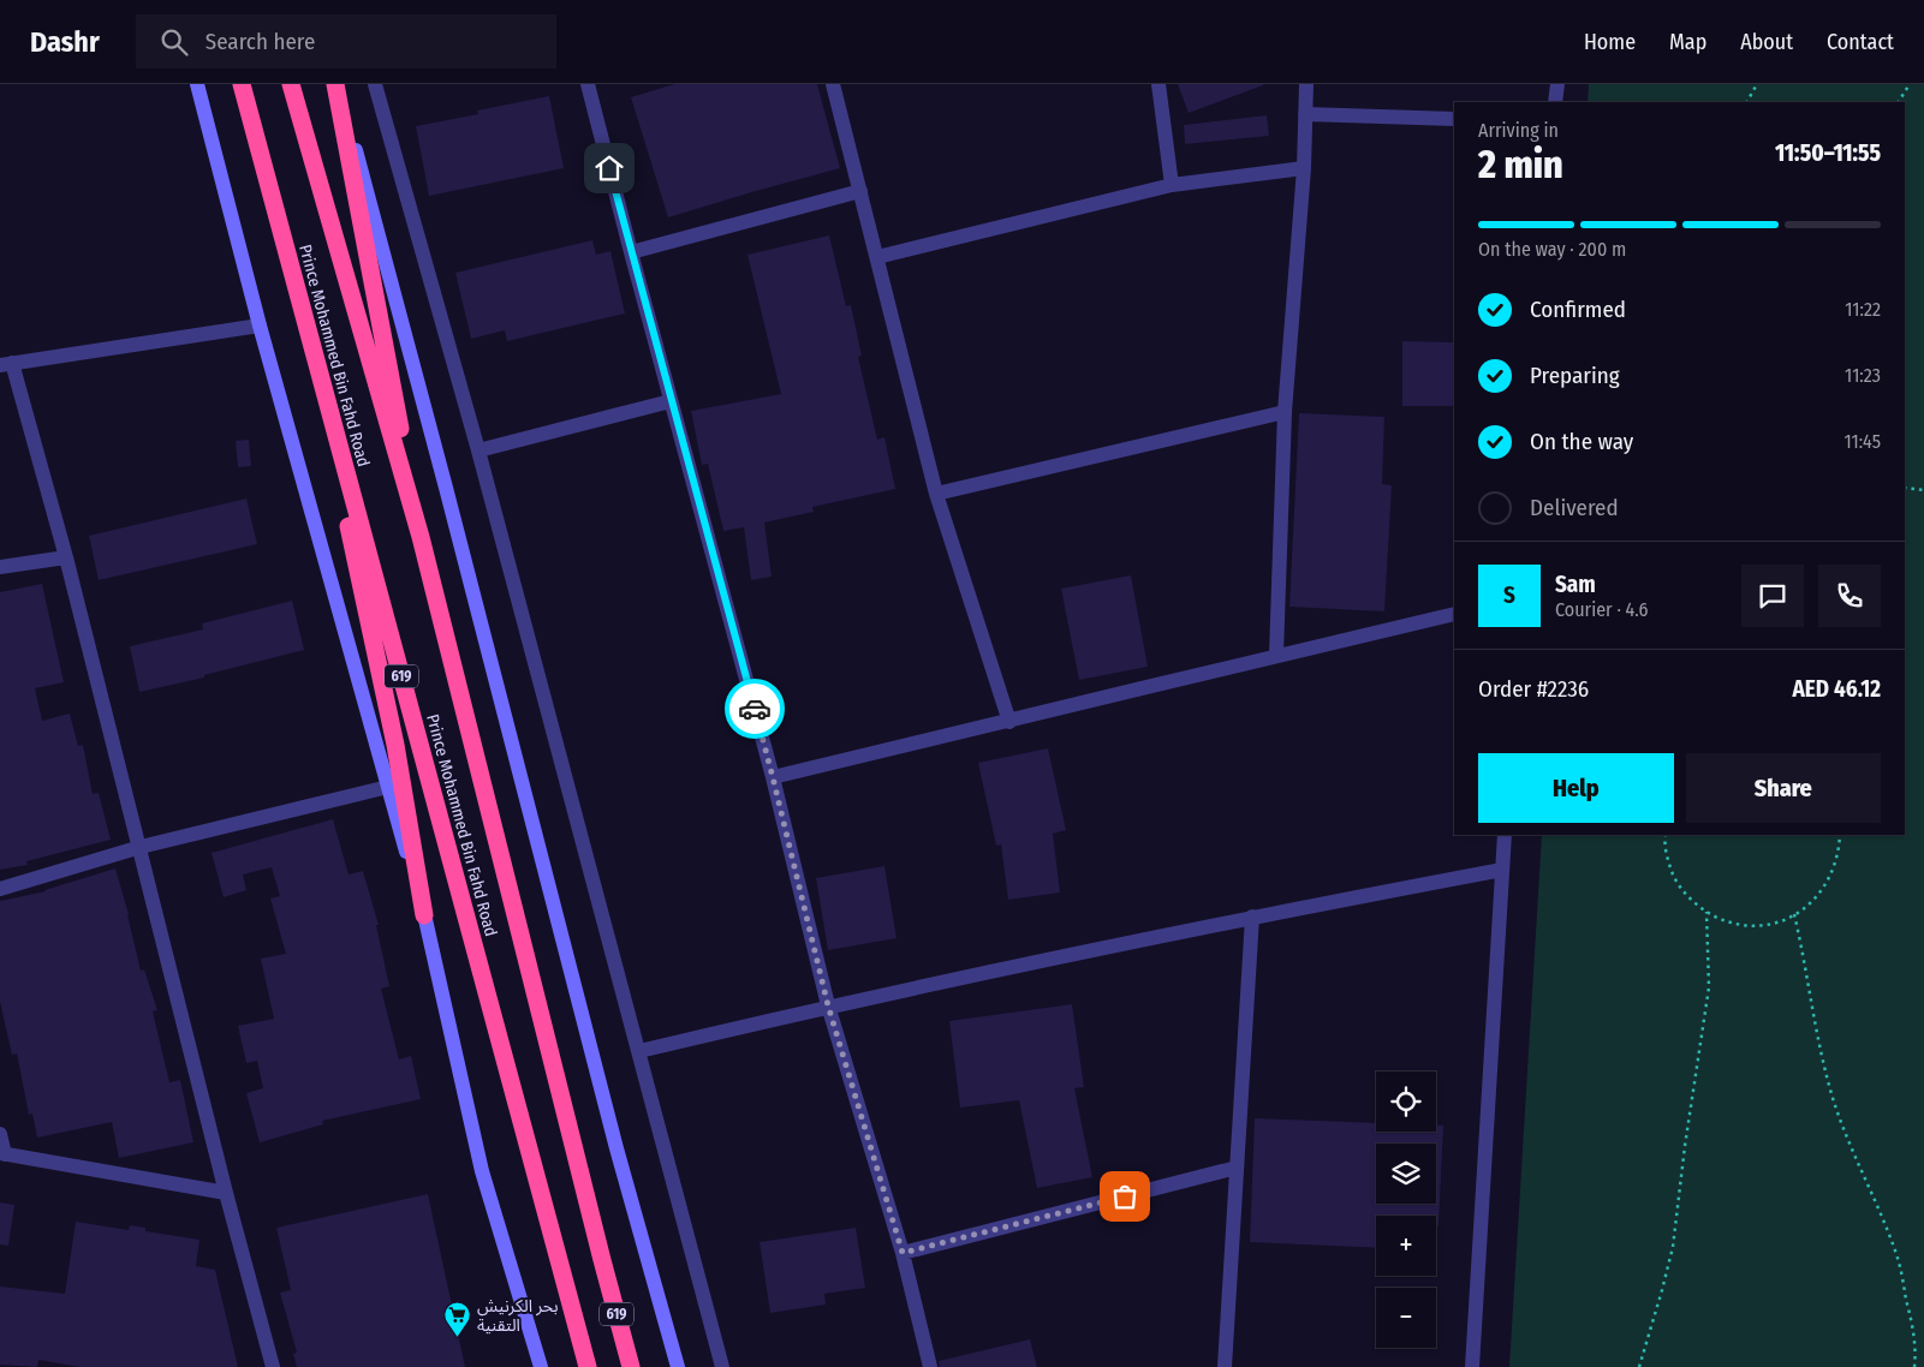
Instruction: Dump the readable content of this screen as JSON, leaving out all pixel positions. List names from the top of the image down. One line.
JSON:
{"streets":{"highway":["Prince Mohammed Bin Fahd Road","619"]},"places":{"supermarket":["بحر الكرنيش التقنية"]},"page":{"header":"Dashr","search":"Search here","nav":["Home","Map","About","Contact"],"heading":["2 min","Arriving in","11:50–11:55"],"panel":["Sam","Courier · 4.6","Order #2236","AED 46.12"],"bar":"On the way · 200 m","list":[["Confirmed","11:22"],["Preparing","11:23"],["On the way","11:45"],"Delivered"],"round":"S","buttons":["Help","Share"],"map_buttons":["+","−"]}}
